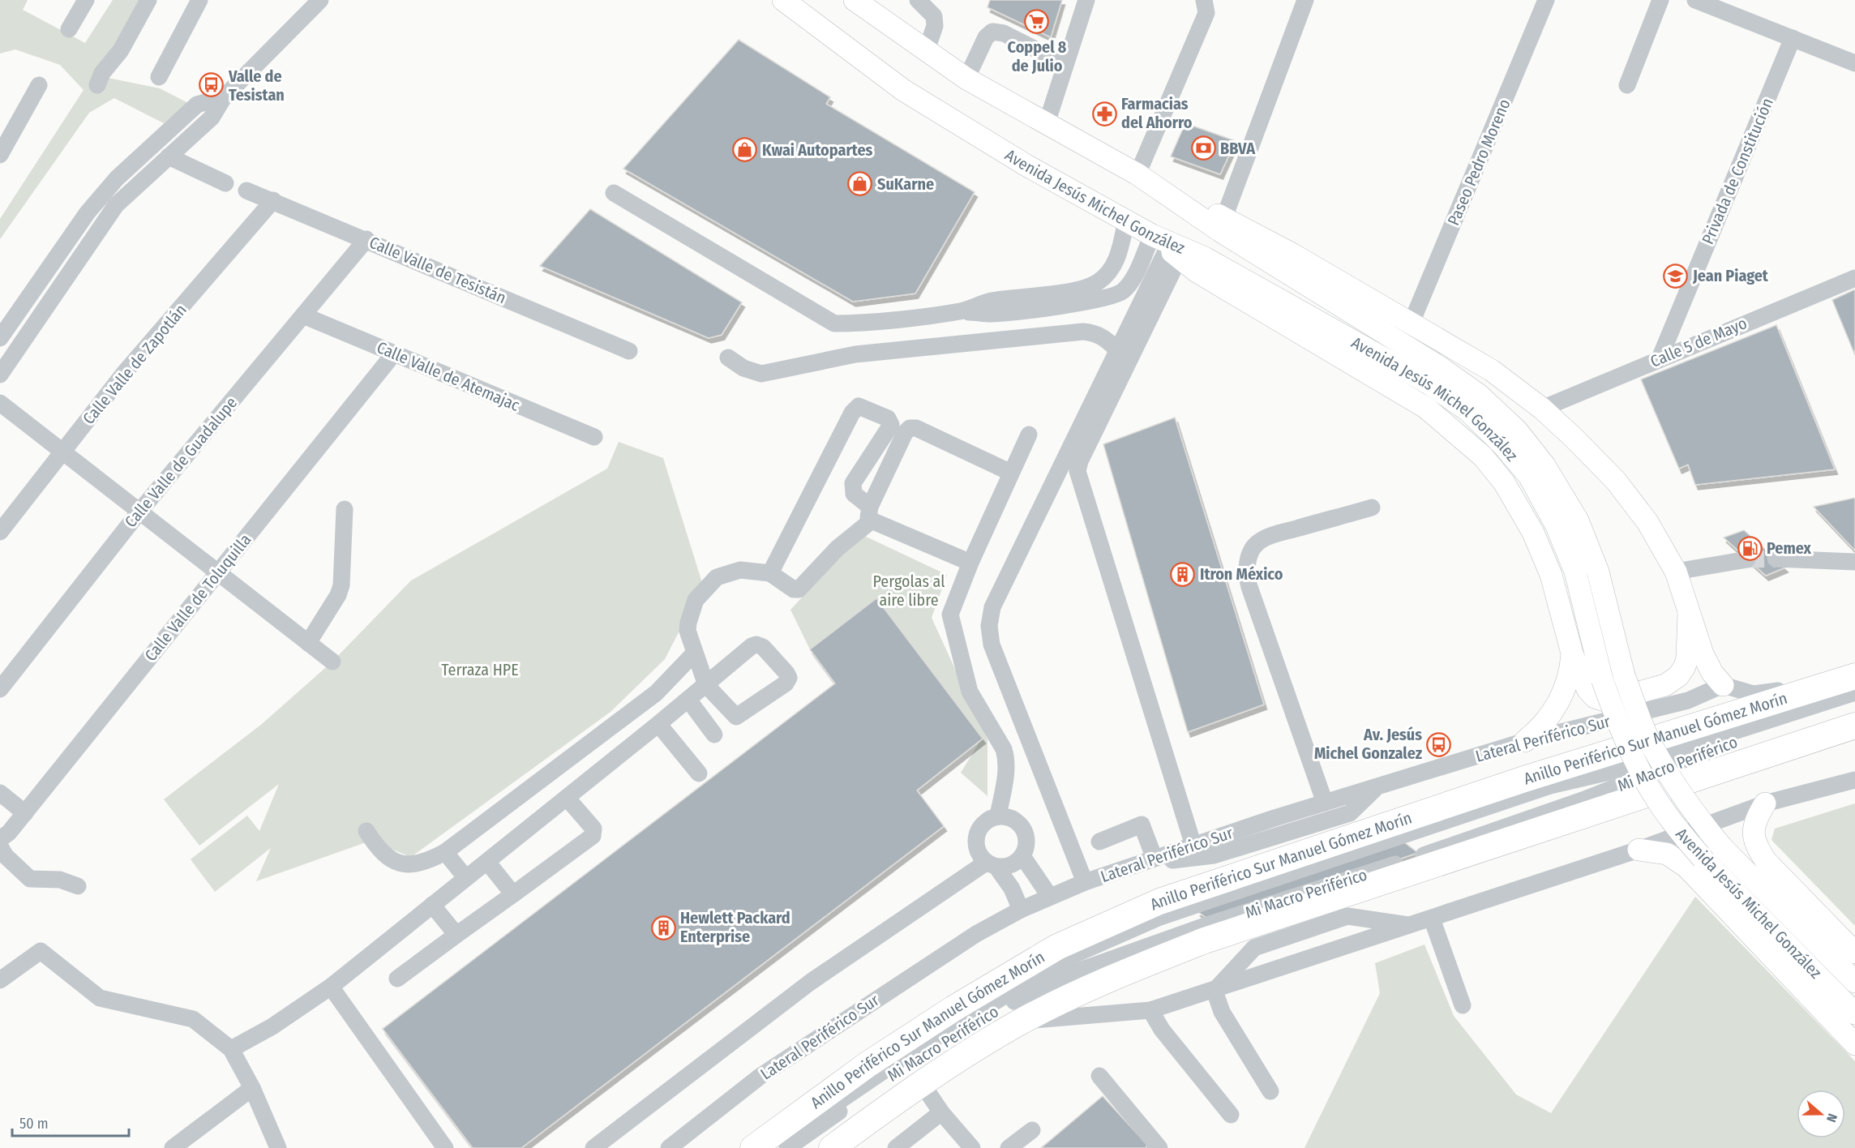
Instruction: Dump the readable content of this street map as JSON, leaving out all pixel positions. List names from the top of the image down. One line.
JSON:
{"streets":{"highway":["Anillo Periférico Sur Manuel Gómez Morín"],"main road":["Avenida Jesús Michel González"],"street":["Paseo Pedro Moreno","Privada de Constitución","Calle Valle de Tesistán","Calle 5 de Mayo","Calle Valle de Zapotlán","Calle Valle de Atemajac","Calle Valle de Guadalupe","Calle Valle de Toluquilla","Lateral Periférico Sur","Mi Macro Periférico"]},"crossings":[["Privada de Constitución","Calle 5 de Mayo"],["Calle Valle de Tesistán","Calle Valle de Zapotlán"],["Calle Valle de Tesistán","Calle Valle de Guadalupe"],["Calle Valle de Atemajac","Calle Valle de Guadalupe"],["Calle Valle de Atemajac","Calle Valle de Toluquilla"]],"parks":["Pergolas al aire libre","Terraza HPE"],"places":{"supermarket":["Coppel 8 de Julio"],"bus stop":["Valle de Tesistan","Av. Jesús Michel Gonzalez"],"pharmacy":["Farmacias del Ahorro"],"bank":["BBVA"],"shop":["Kwai Autopartes","SuKarne"],"school or university":["Jean Piaget"],"fuel station":["Pemex"],"building":["Itron México","Hewlett Packard Enterprise"]},"scale_bar":"50 m","north":"right"}
